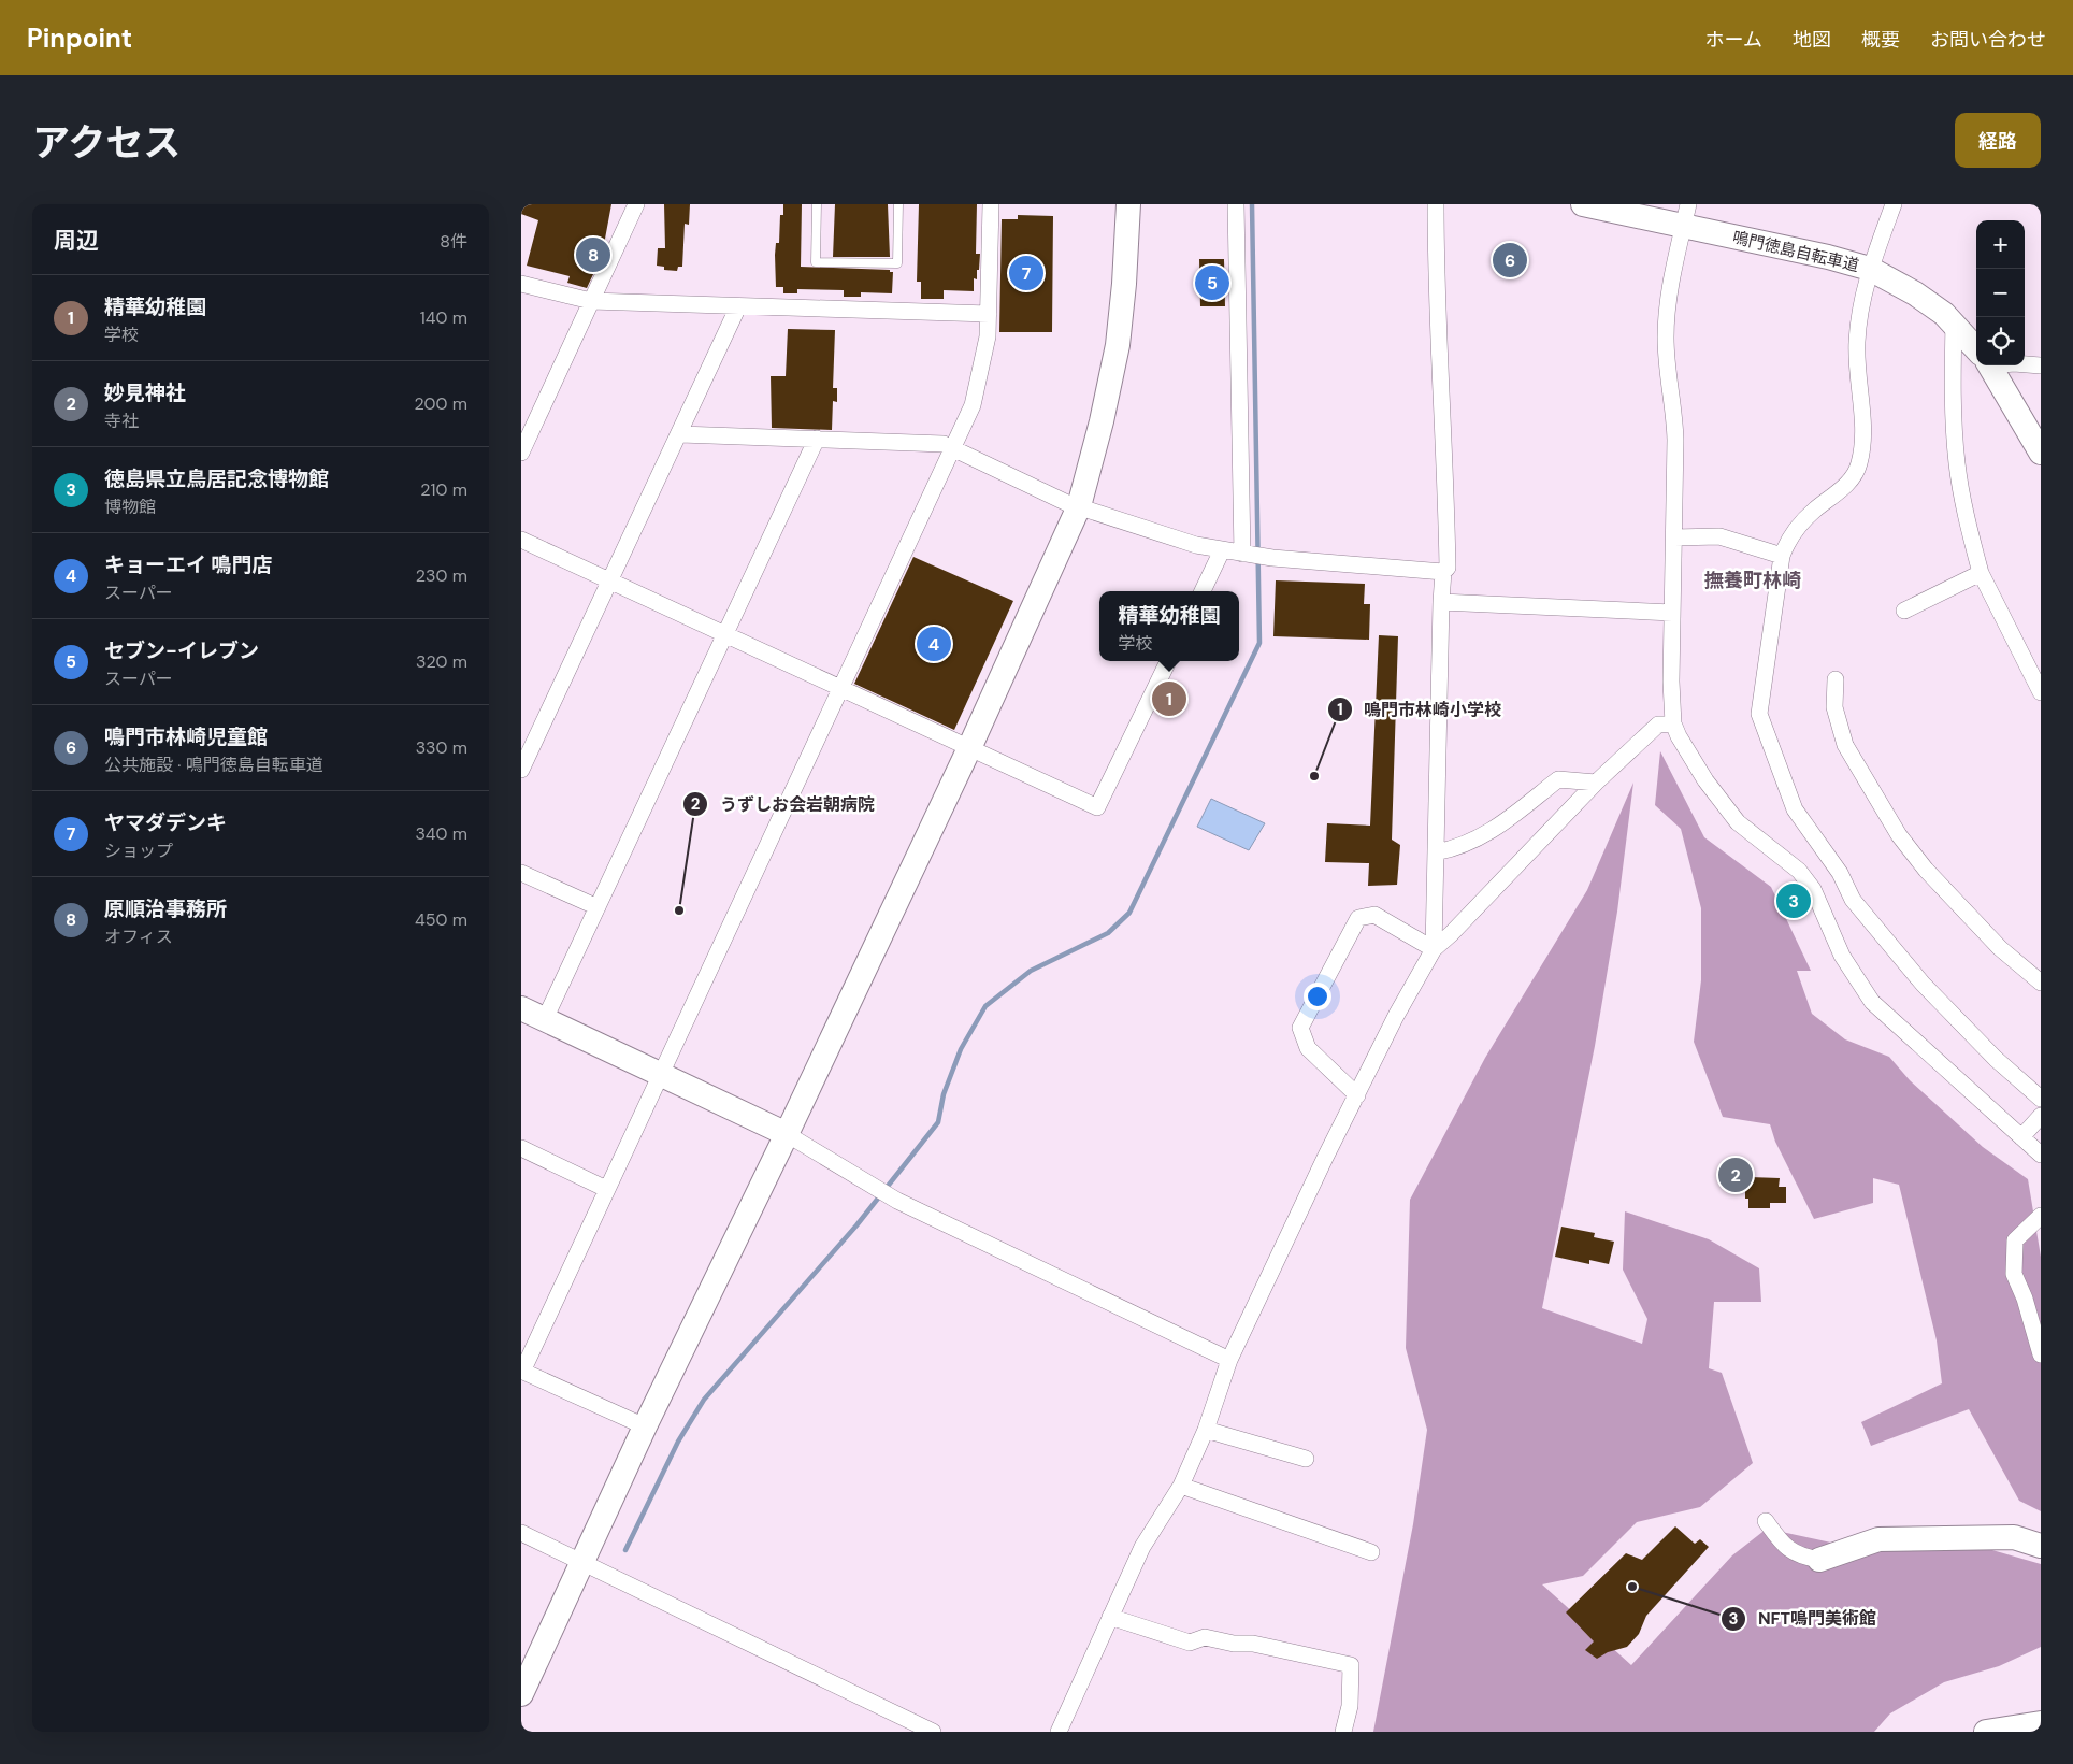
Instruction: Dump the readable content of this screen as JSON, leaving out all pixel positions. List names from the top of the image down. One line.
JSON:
{"streets":{"street":["鳴門徳島自転車道"]},"districts":["撫養町林崎"],"places":["鳴門市林崎小学校","うずしお会岩朝病院","NFT鳴門美術館"],"page":{"header":"Pinpoint","nav":["ホーム","地図","概要","お問い合わせ"],"title":"アクセス","buttons":"経路","heading":["周辺","8件"],"map_buttons":["+","−"],"pins":["8","6","7","5","4","1","3","2"],"list":[{"mark":"1","name":"精華幼稚園","note":"学校","value":"140 m"},{"mark":"2","name":"妙見神社","note":"寺社","value":"200 m"},{"mark":"3","name":"徳島県立鳥居記念博物館","note":"博物館","value":"210 m"},{"mark":"4","name":"キョーエイ 鳴門店","note":"スーパー","value":"230 m"},{"mark":"5","name":"セブン-イレブン","note":"スーパー","value":"320 m"},{"mark":"6","name":"鳴門市林崎児童館","note":"公共施設 · 鳴門徳島自転車道","value":"330 m"},{"mark":"7","name":"ヤマダデンキ","note":"ショップ","value":"340 m"},{"mark":"8","name":"原順治事務所","note":"オフィス","value":"450 m"}],"popup":["精華幼稚園","学校"]}}
